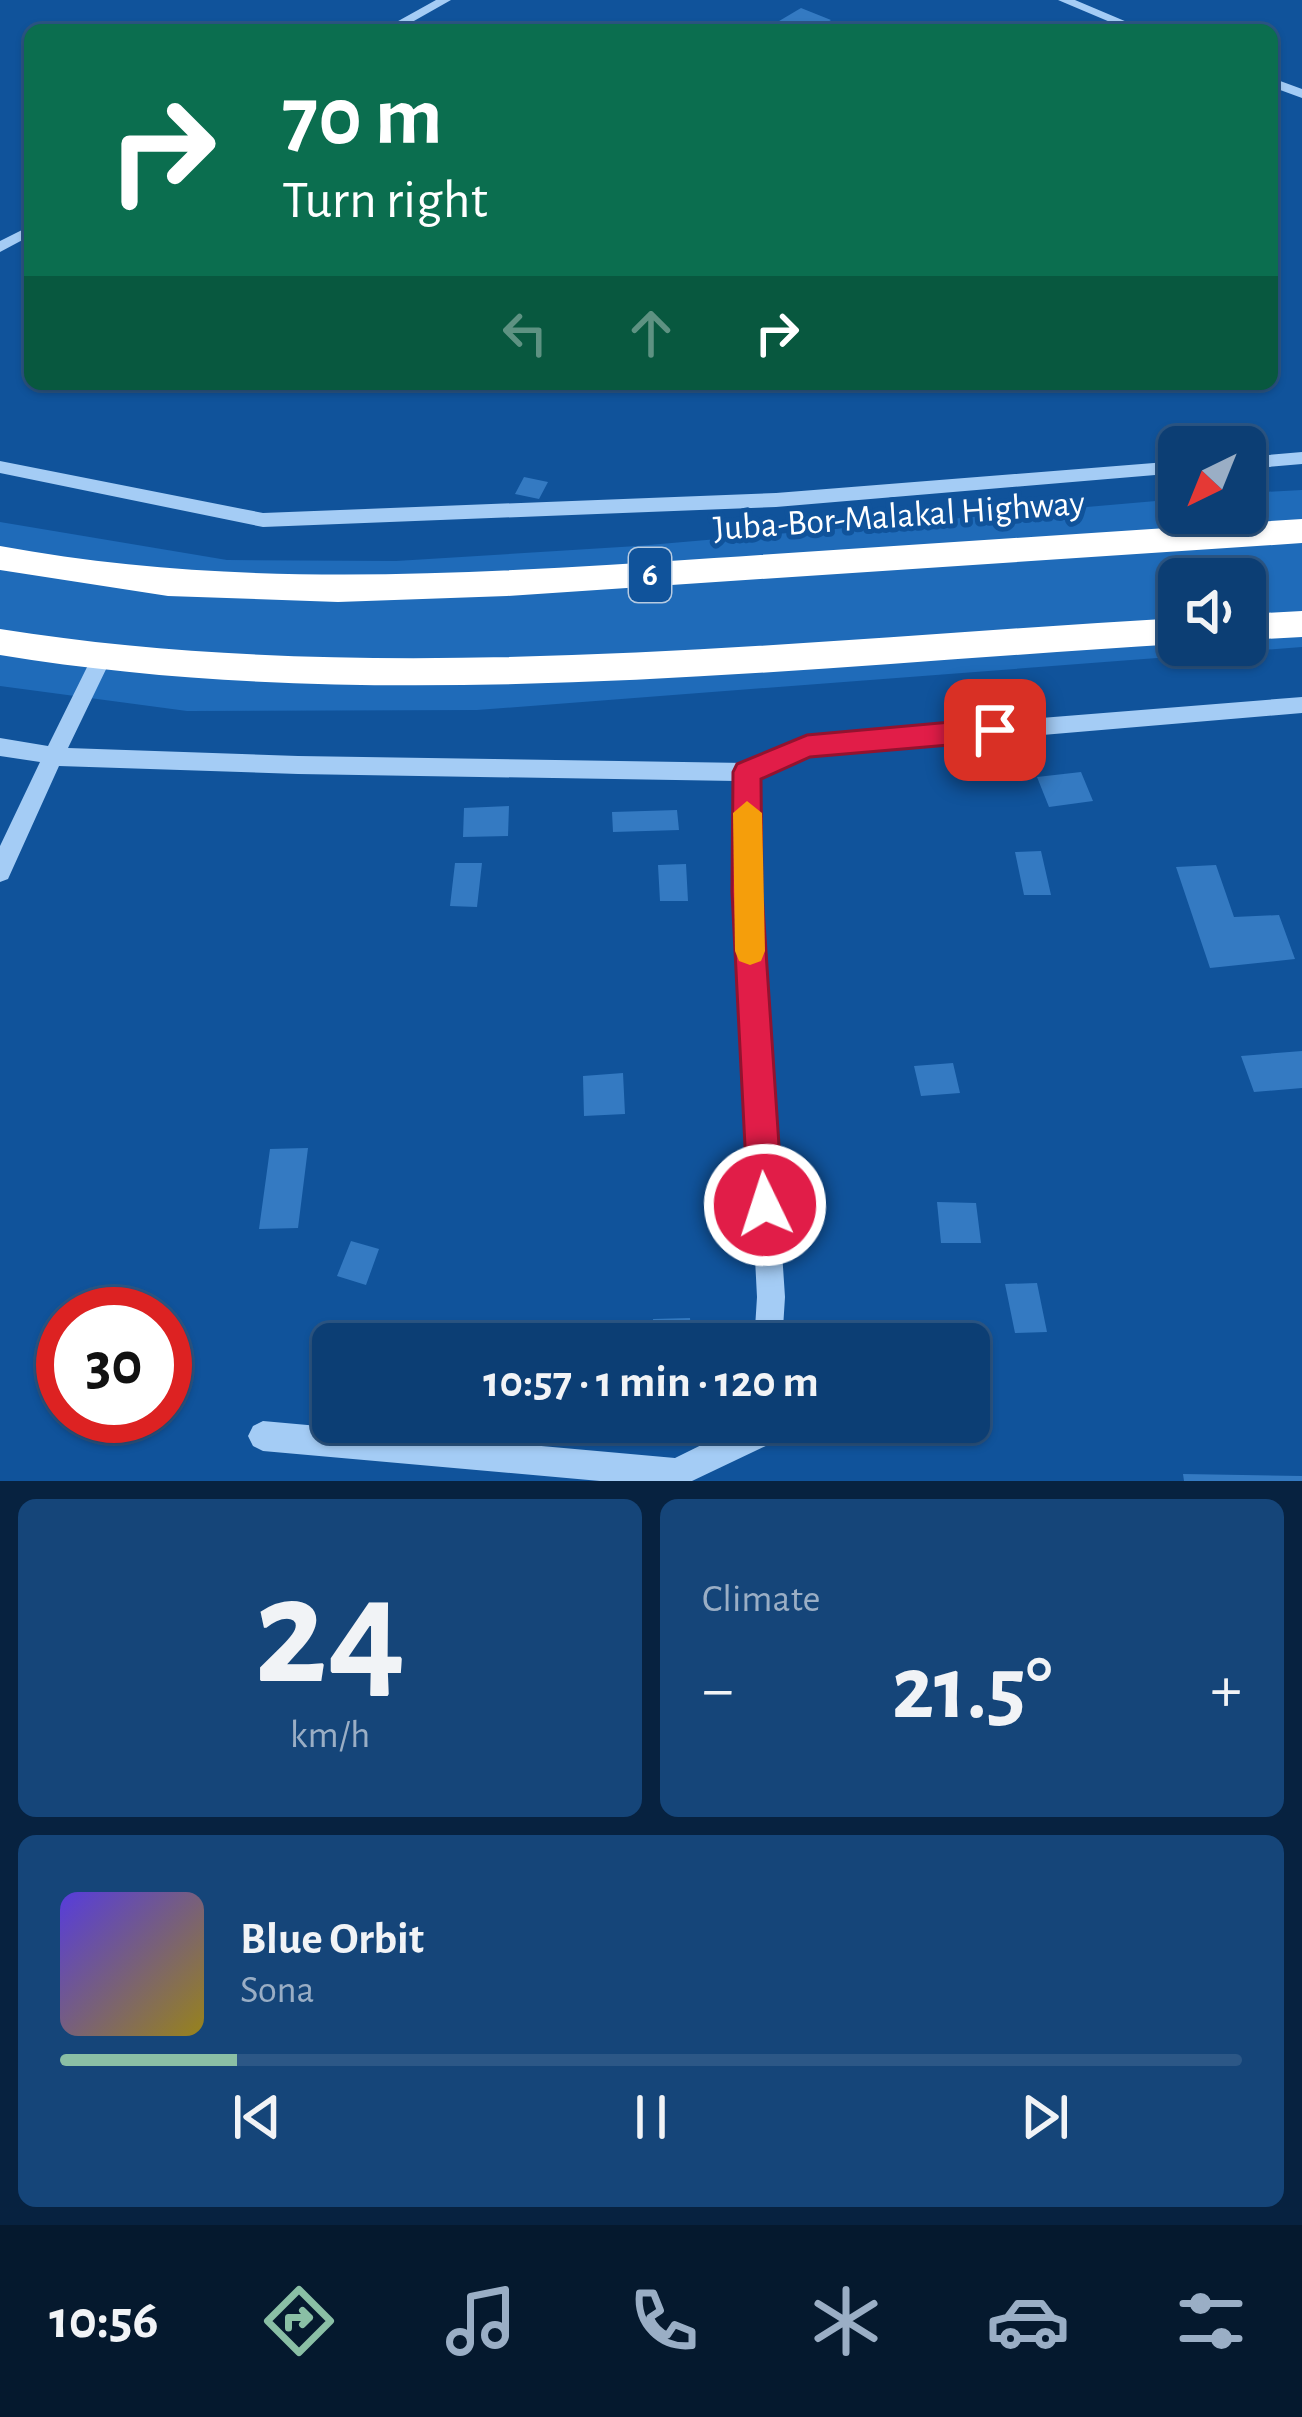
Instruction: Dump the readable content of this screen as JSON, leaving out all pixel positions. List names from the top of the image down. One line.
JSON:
{"streets":{"highway":["Juba-Bor-Malakal Highway","6"]},"north":"bottom left","page":{"turn":["70 m","Turn right"],"limit":"30","trip":"10:57 · 1 min · 120 m","tile":[["24","km/h"],"Climate"],"heat":["−","21.5°","+"],"song":["Blue Orbit","Sona"],"tabs":"10:56"}}
